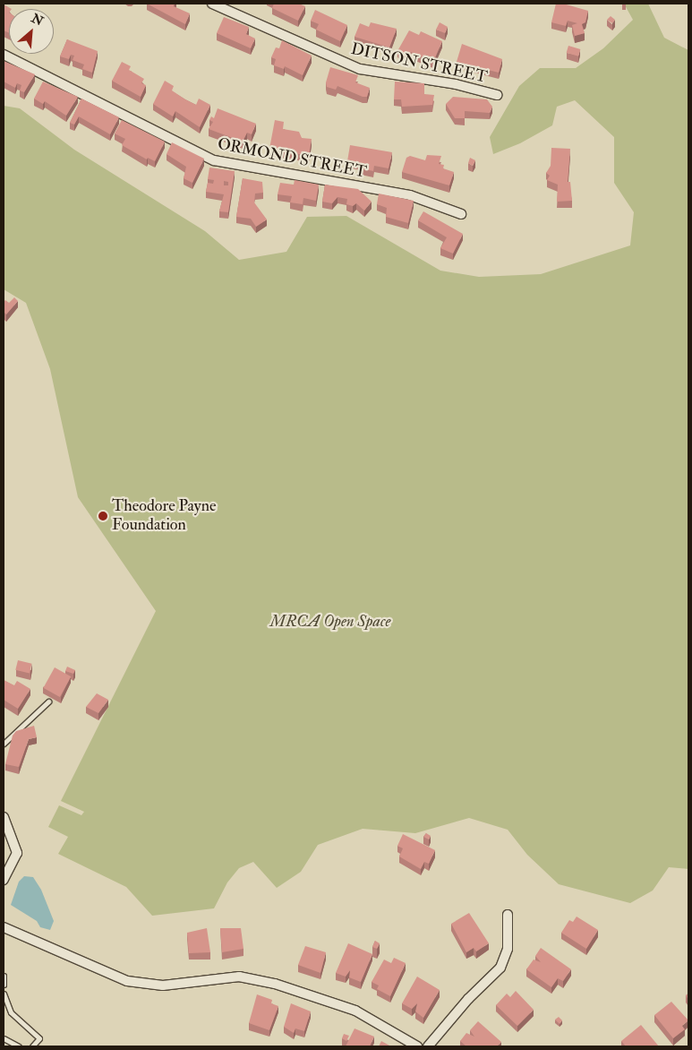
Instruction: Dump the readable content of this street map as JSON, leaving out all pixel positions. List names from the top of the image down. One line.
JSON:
{"streets":{"street":["DITSON STREET","ORMOND STREET"]},"parks":["MRCA Open Space"],"places":["Theodore Payne Foundation"],"north":"top right"}
